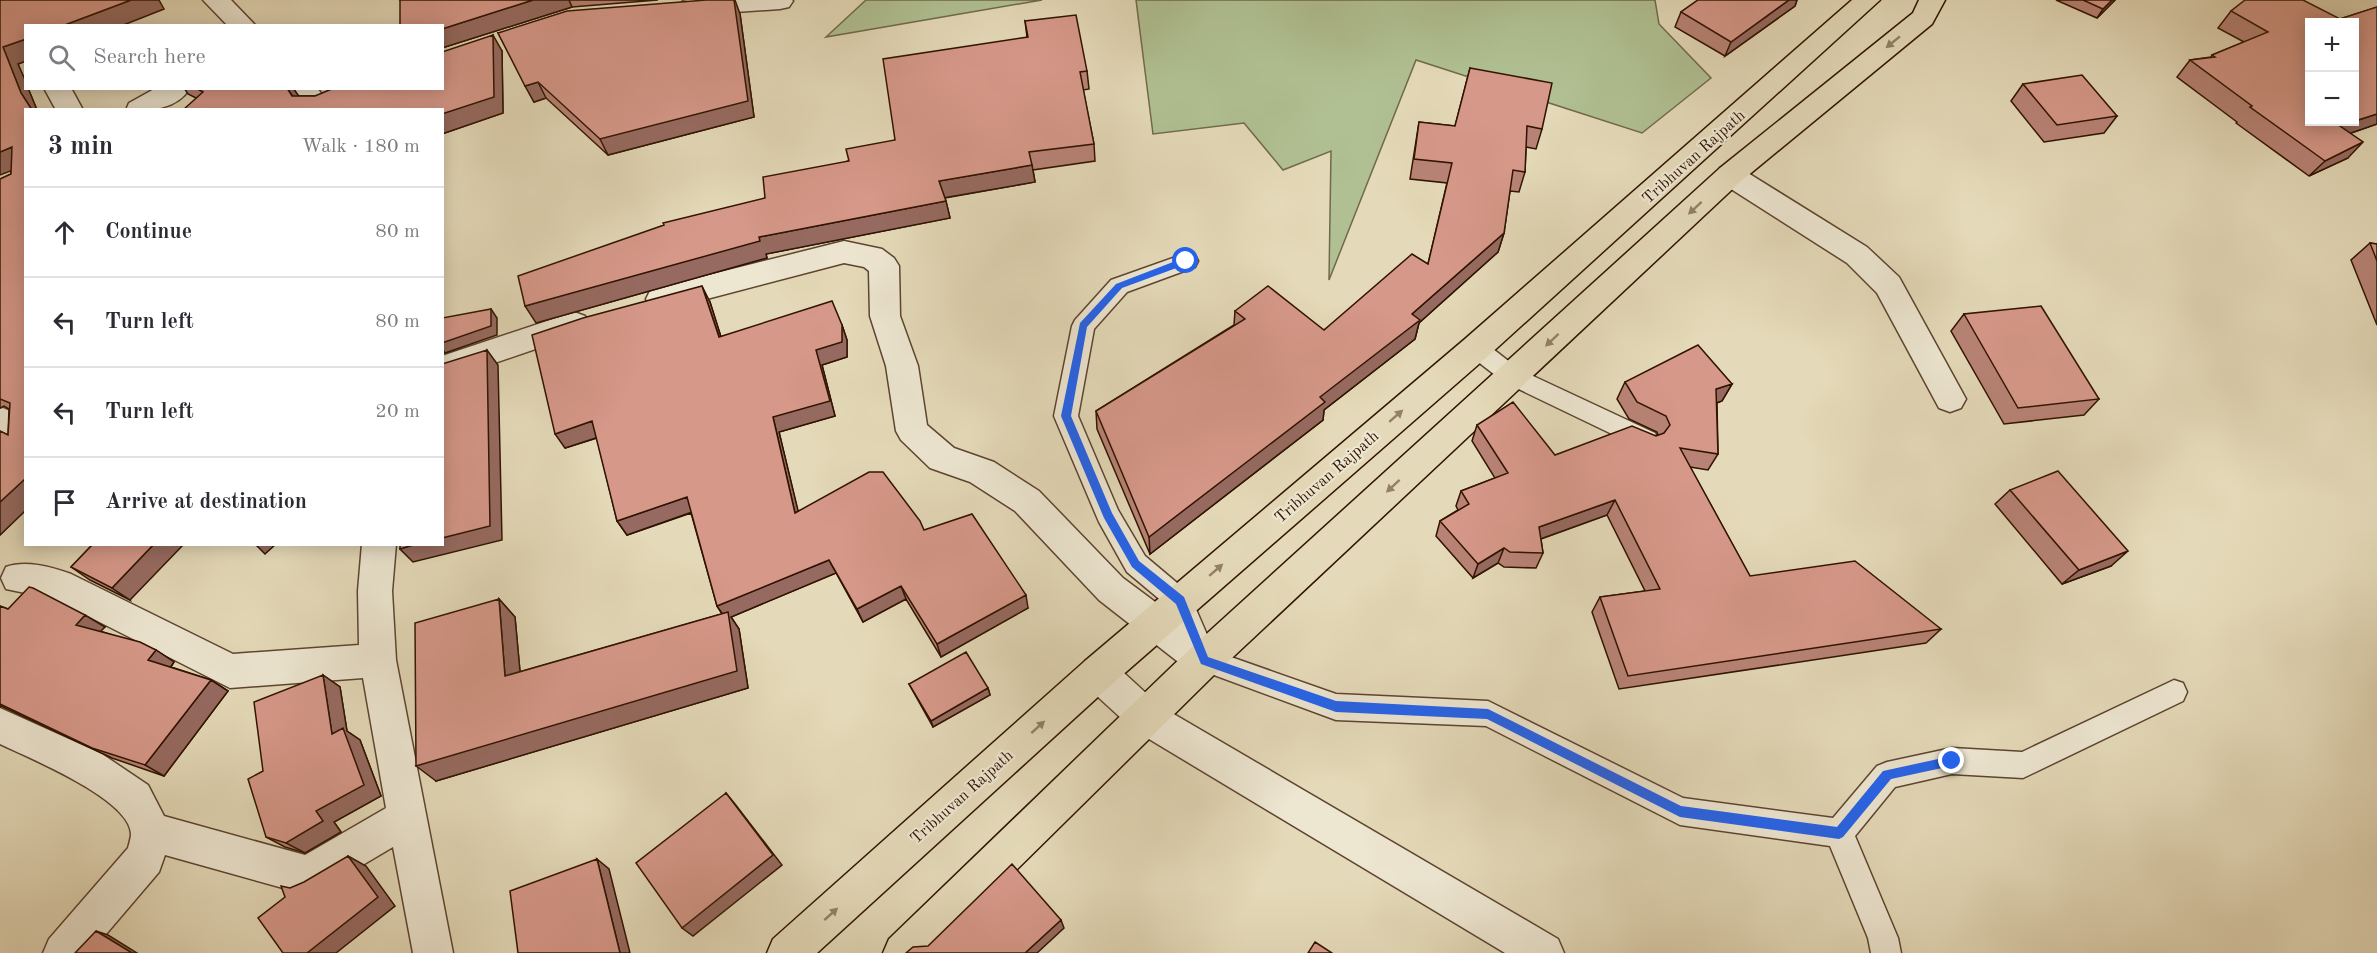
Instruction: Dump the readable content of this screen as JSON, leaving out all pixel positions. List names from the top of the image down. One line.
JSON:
{"streets":{"highway":["Tribhuvan Rajpath"]},"page":{"map_buttons":["+","−"],"search":"Search here","heading":["3 min","Walk · 180 m"],"list":[["Continue","80 m"],["Turn left","80 m"],["Turn left","20 m"],"Arrive at destination"]}}
